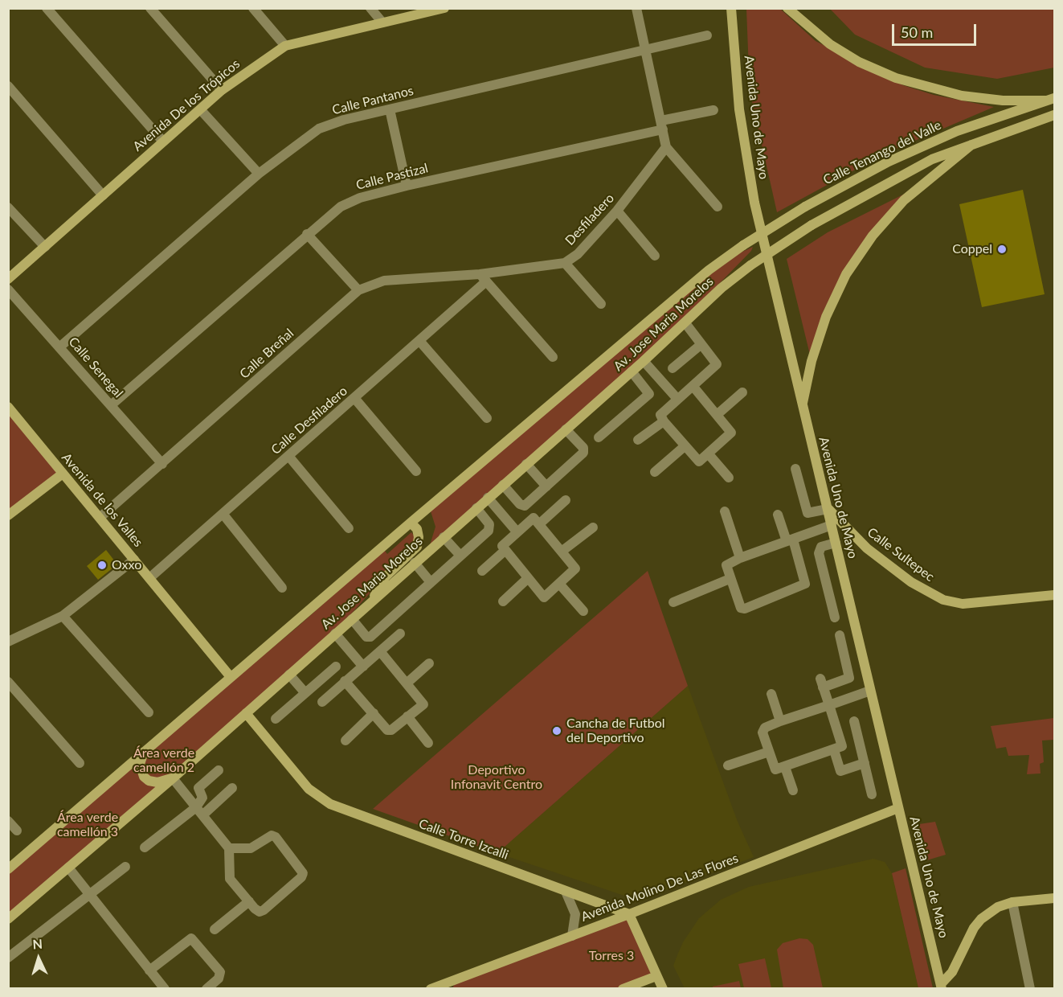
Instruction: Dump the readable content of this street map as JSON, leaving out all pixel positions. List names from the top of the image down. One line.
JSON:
{"streets":{"main road":["Avenida De los Trópicos","Avenida Uno de Mayo","Calle Tenango del Valle","Av. Jose Maria Morelos","Avenida de los Valles","Calle Sultepec","Calle Torre Izcalli","Avenida Molino De Las Flores"],"street":["Calle Pantanos","Calle Pastizal","Desfiladero","Calle Breñal","Calle Senegal","Calle Desfiladero"]},"crossings":[["Calle Pantanos","Calle Senegal"],["Avenida Uno de Mayo","Calle Sultepec"],["Avenida Uno de Mayo","Avenida Molino De Las Flores"],["Calle Tenango del Valle","Av. Jose Maria Morelos"],["Calle Pastizal","Calle Senegal"],["Desfiladero","Calle Breñal"],["Desfiladero","Calle Desfiladero"],["Av. Jose Maria Morelos","Avenida de los Valles"],["Av. Jose Maria Morelos","Calle Torre Izcalli"],["Calle Breñal","Calle Senegal"],["Calle Breñal","Calle Desfiladero"],["Calle Breñal","Avenida de los Valles"],["Calle Desfiladero","Avenida de los Valles"],["Calle Torre Izcalli","Avenida Molino De Las Flores"]],"parks":["Área verde camellón 2","Deportivo Infonavit Centro","Área verde camellón 3","Torres 3"],"places":["Coppel","Oxxo","Cancha de Futbol del Deportivo"],"scale_bar":"50 m","north":"top"}
